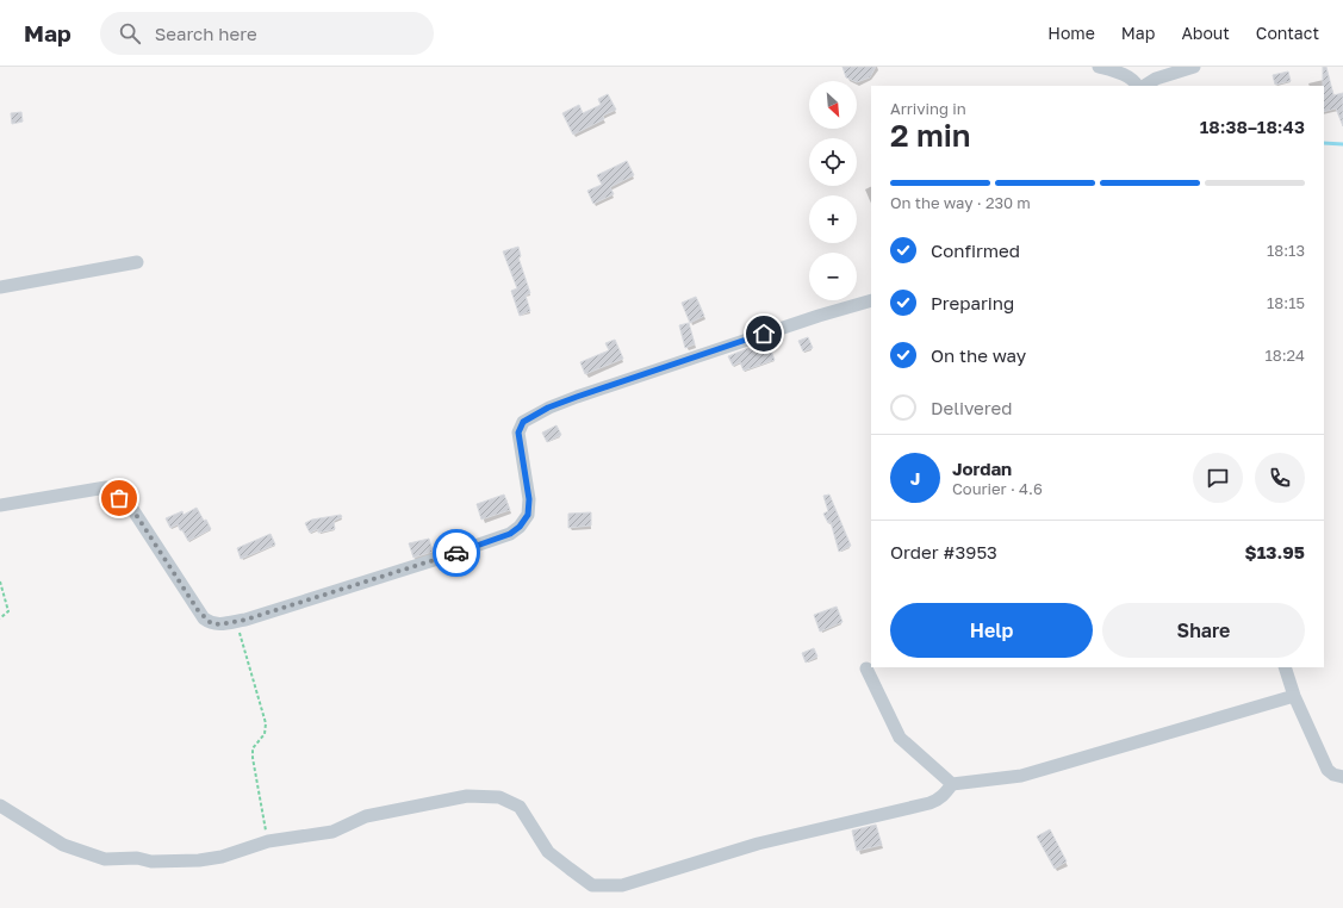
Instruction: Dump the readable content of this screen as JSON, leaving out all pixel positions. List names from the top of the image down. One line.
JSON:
{"north":"bottom right","page":{"header":"Map","search":"Search here","nav":["Home","Map","About","Contact"],"map_buttons":["+","−"],"heading":["2 min","Arriving in","18:38–18:43"],"panel":["Jordan","Courier · 4.6","Order #3953","$13.95"],"bar":"On the way · 230 m","list":[["Confirmed","18:13"],["Preparing","18:15"],["On the way","18:24"],"Delivered"],"round":"J","buttons":["Help","Share"]}}
